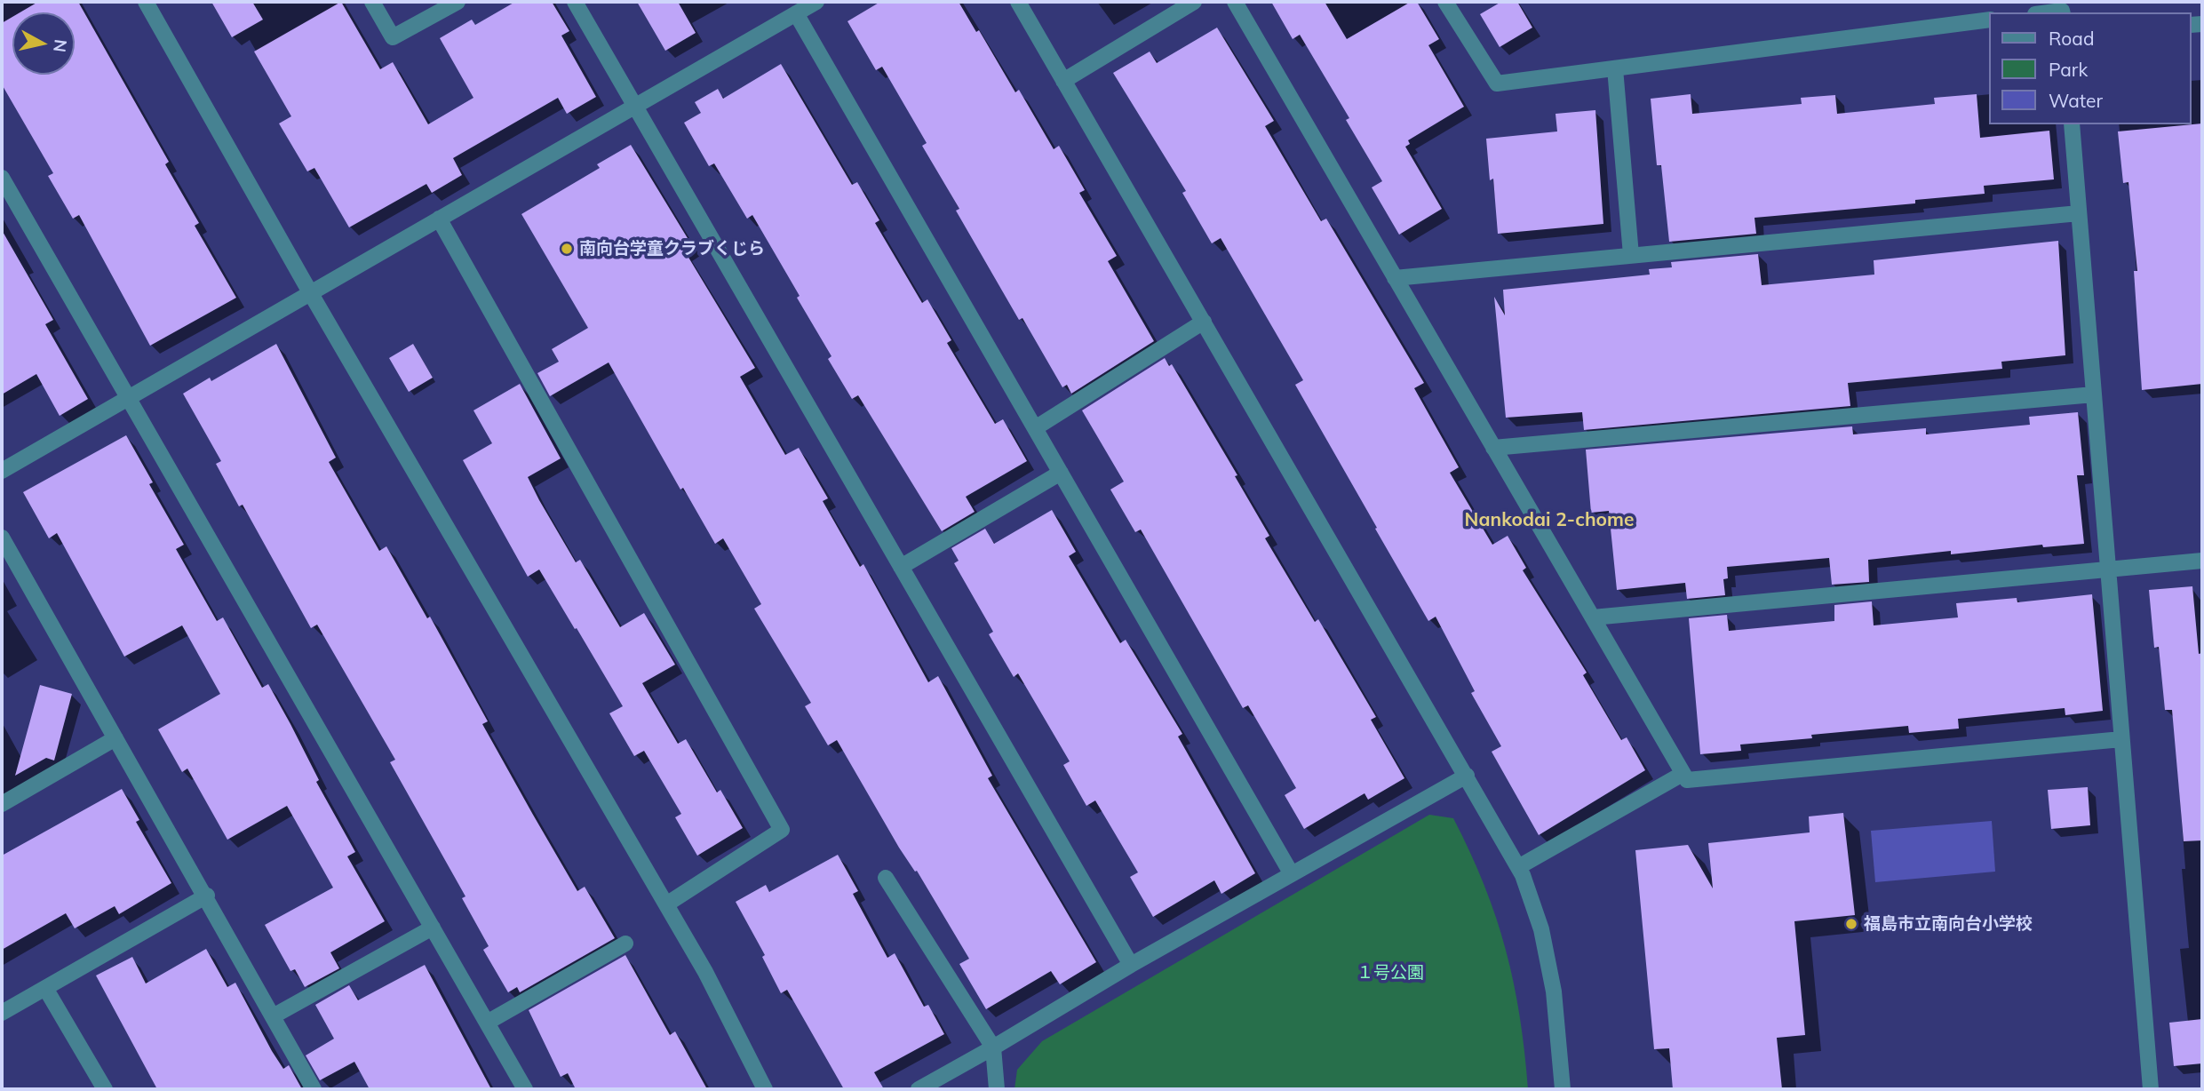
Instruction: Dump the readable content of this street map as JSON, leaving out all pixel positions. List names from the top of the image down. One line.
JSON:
{"districts":["Nankodai 2-chome"],"parks":["１号公園"],"places":["南向台学童クラブくじら","福島市立南向台小学校"],"legend":["Road","Park","Water"],"north":"right"}
